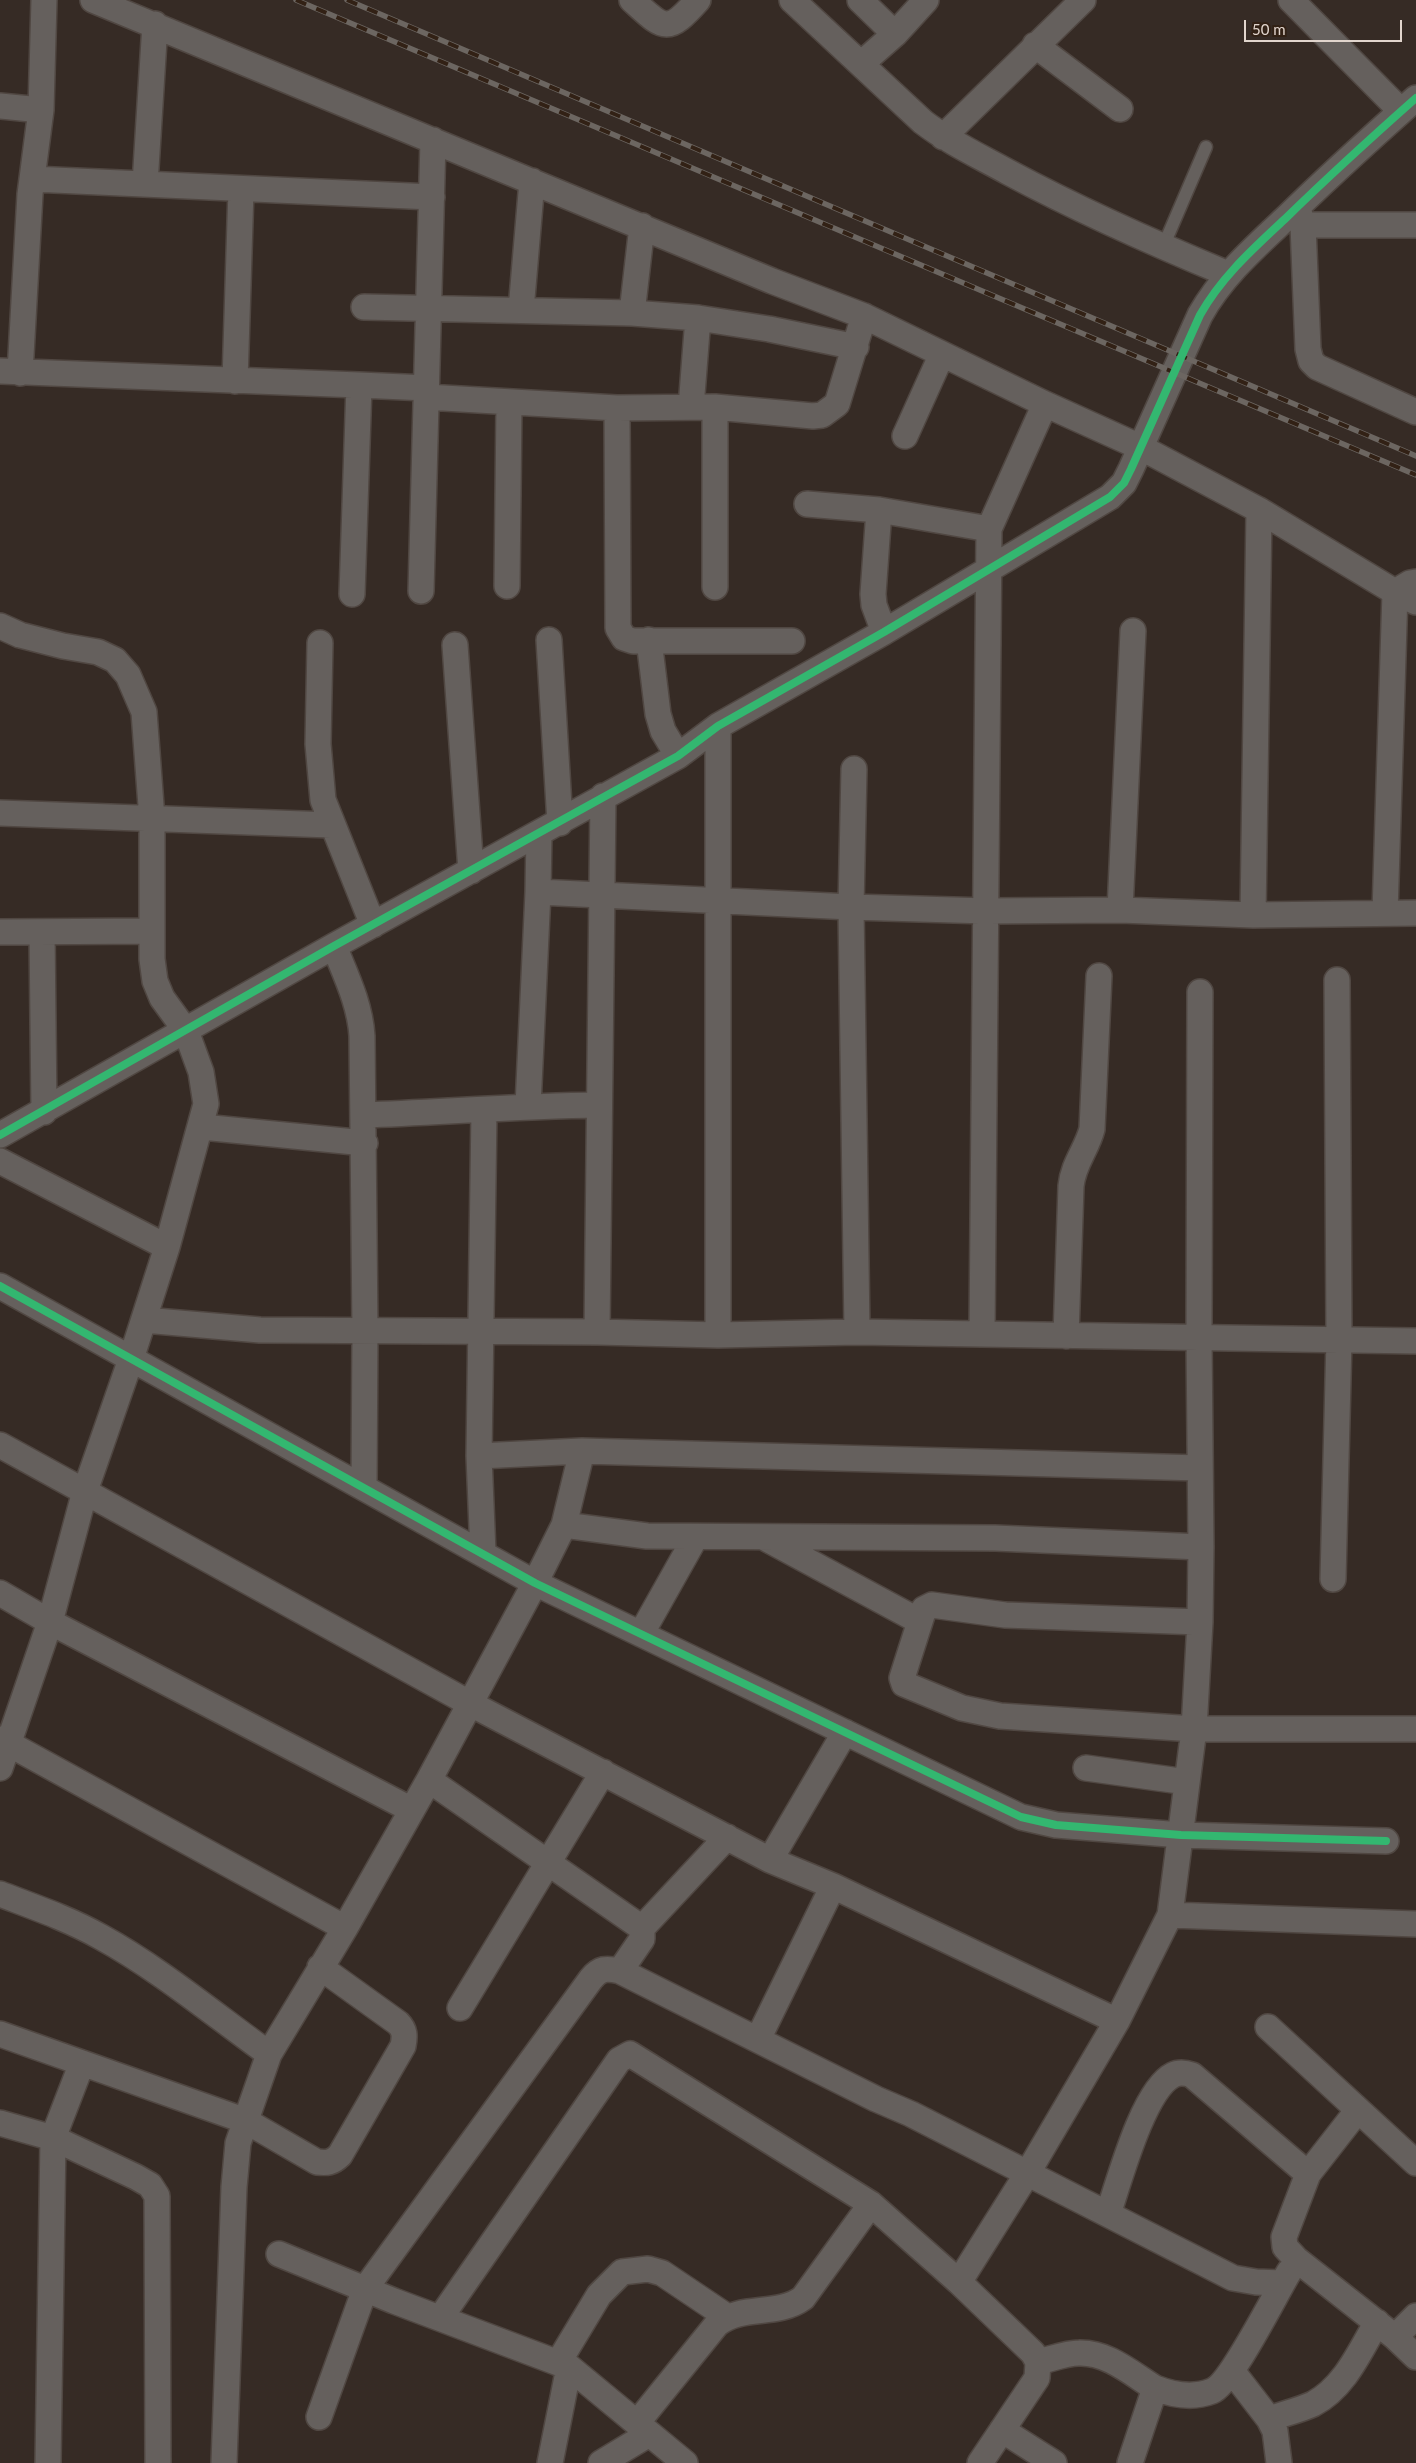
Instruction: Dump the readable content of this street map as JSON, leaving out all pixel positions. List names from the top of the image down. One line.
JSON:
{"scale_bar":"50 m"}
